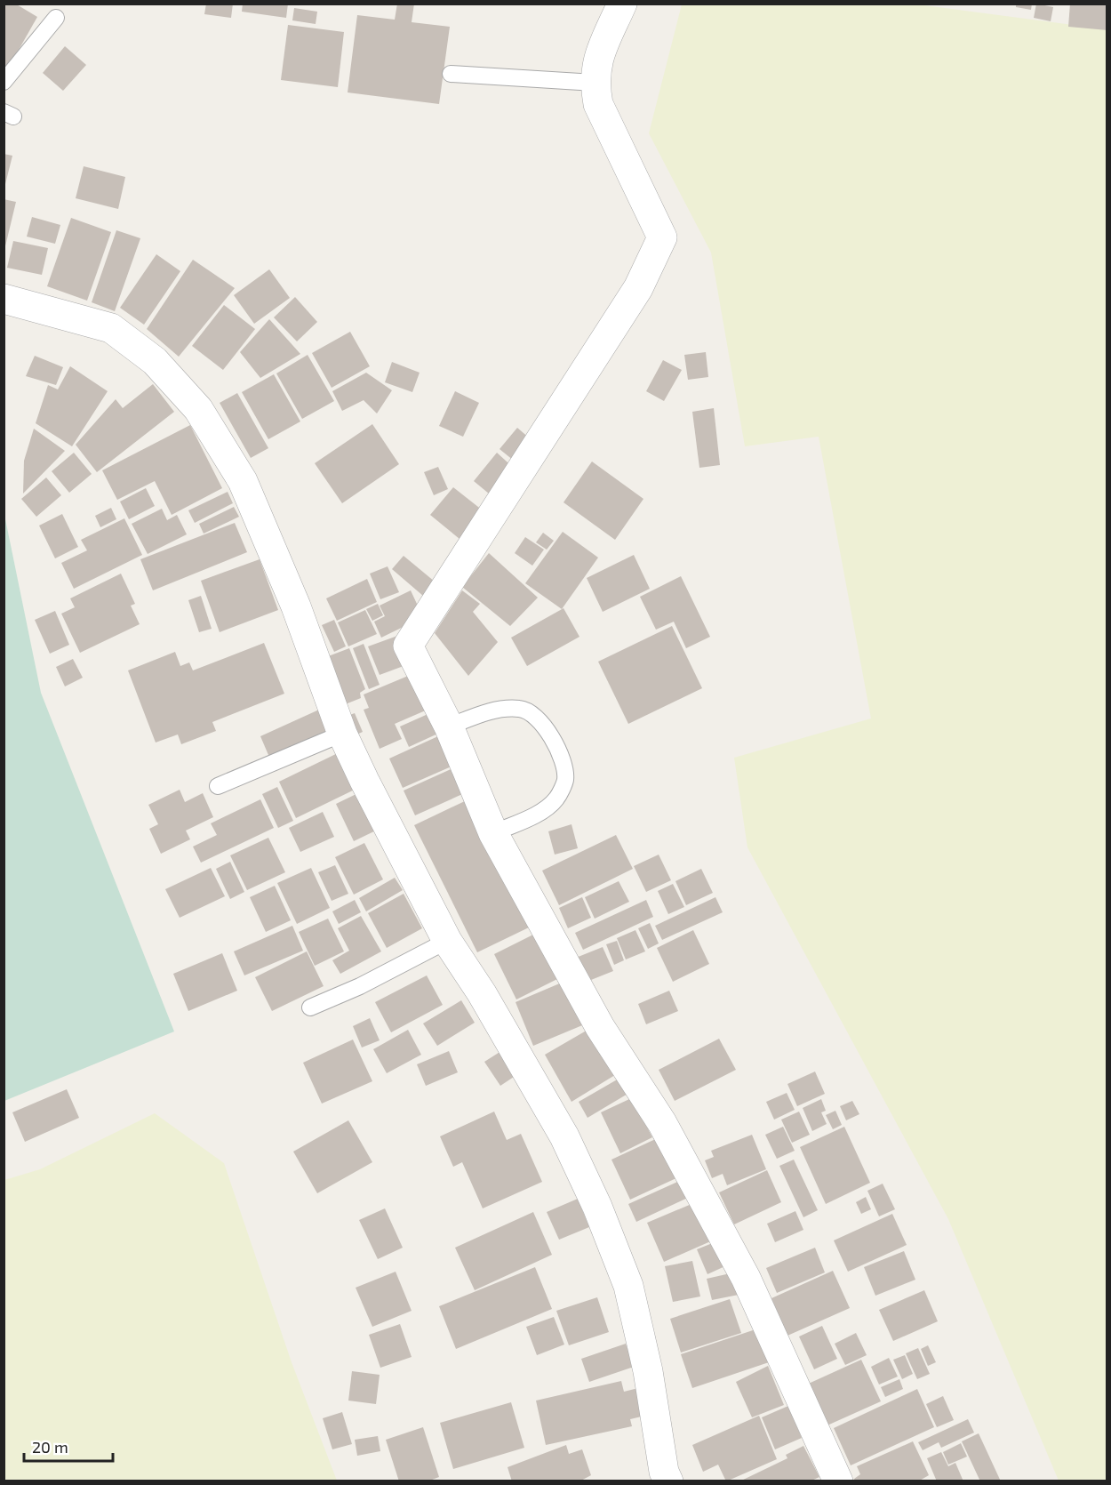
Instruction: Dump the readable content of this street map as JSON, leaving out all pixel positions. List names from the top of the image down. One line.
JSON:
{"scale_bar":"20 m"}
